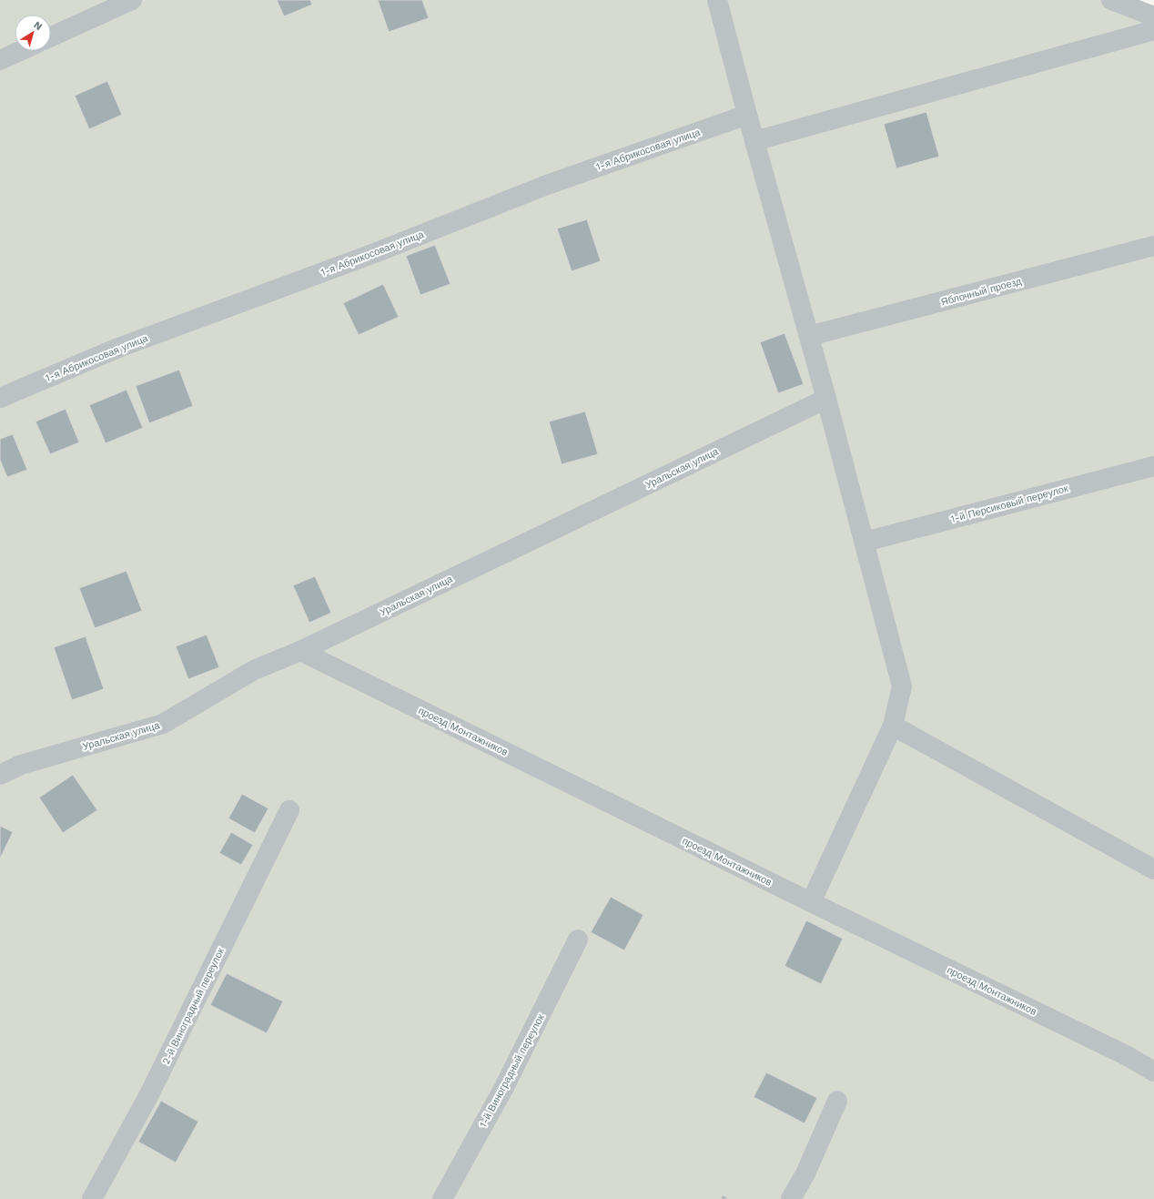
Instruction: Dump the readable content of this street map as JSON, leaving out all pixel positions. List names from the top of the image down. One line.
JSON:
{"streets":{"street":["1-я Абрикосовая улица","Яблочный проезд","Уральская улица","1-й Персиковый переулок","проезд Монтажников","2-й Виноградный переулок","1-й Виноградный переулок"]},"crossings":[["Уральская улица","проезд Монтажников"]],"north":"top right"}
